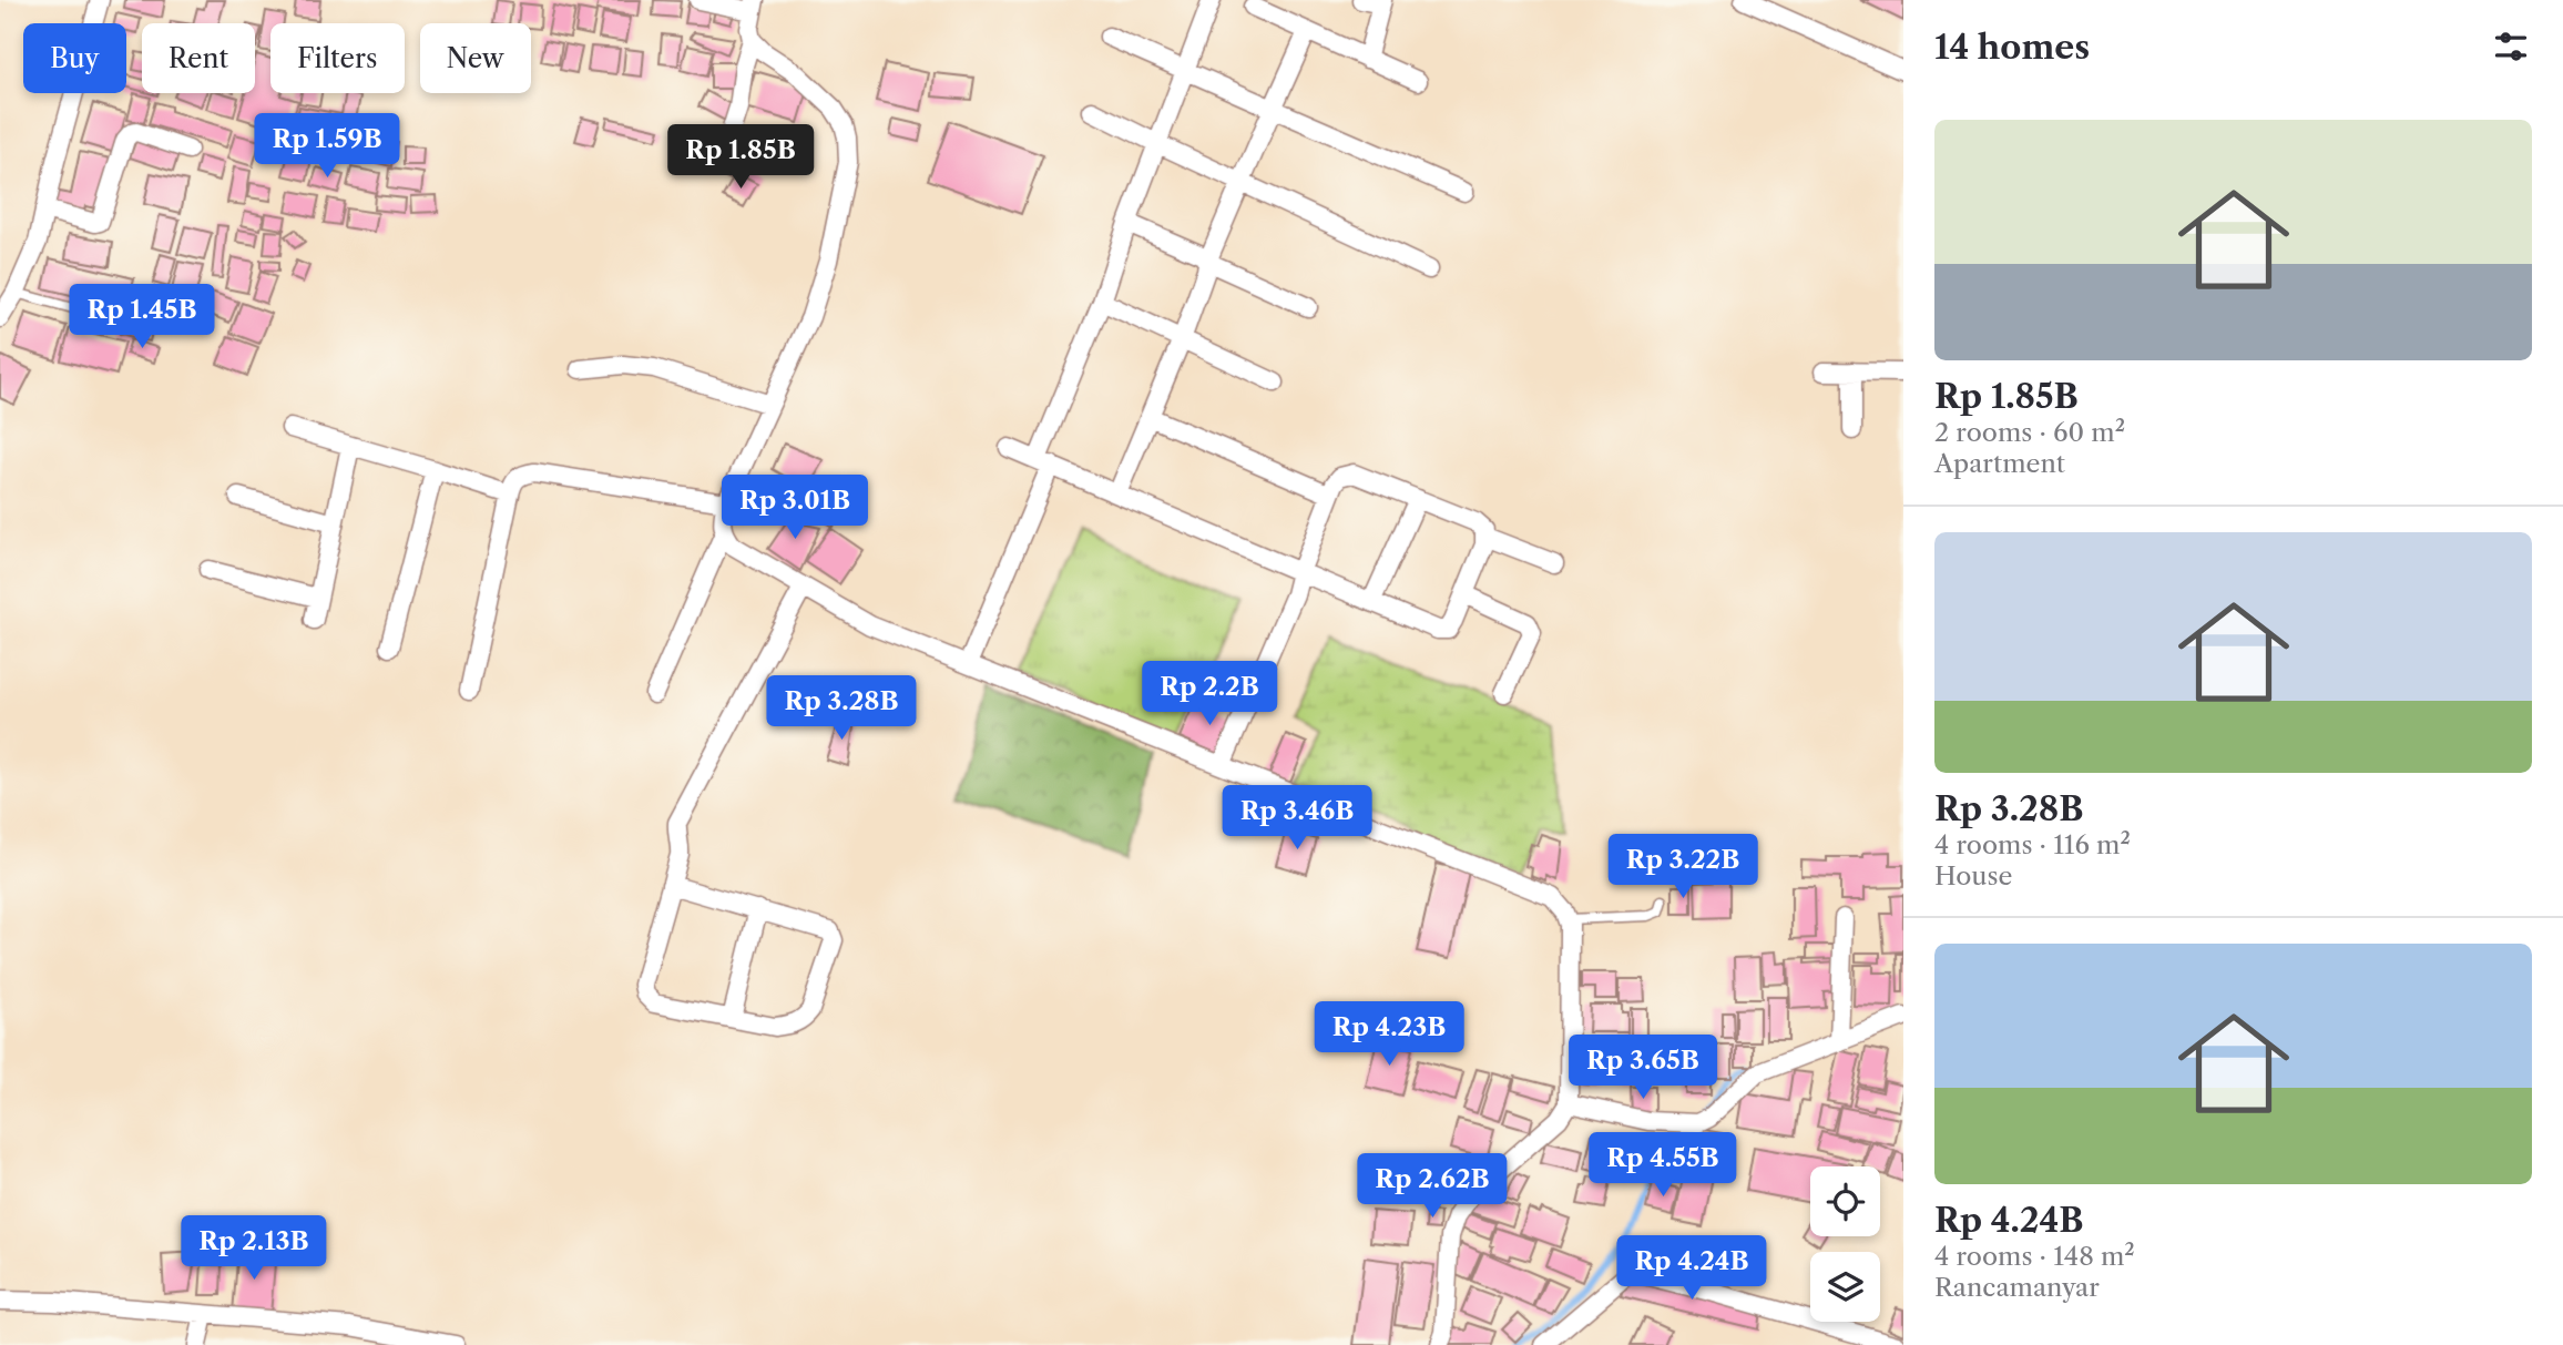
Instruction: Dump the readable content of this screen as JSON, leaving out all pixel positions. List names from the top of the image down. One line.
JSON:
{"page":{"heading":"14 homes","chip":["Buy","Rent","Filters","New"],"list":[{"name":"Rp 1.85B","note":"2 rooms · 60 m² · Apartment"},{"name":"Rp 3.28B","note":"4 rooms · 116 m² · House"},{"name":"Rp 4.24B","note":"4 rooms · 148 m² · Rancamanyar"}],"price":["Rp 1.59B","Rp 1.85B","Rp 1.45B","Rp 3.01B","Rp 2.2B","Rp 3.28B","Rp 3.46B","Rp 3.22B","Rp 4.23B","Rp 3.65B","Rp 4.55B","Rp 2.62B","Rp 2.13B","Rp 4.24B"]}}
